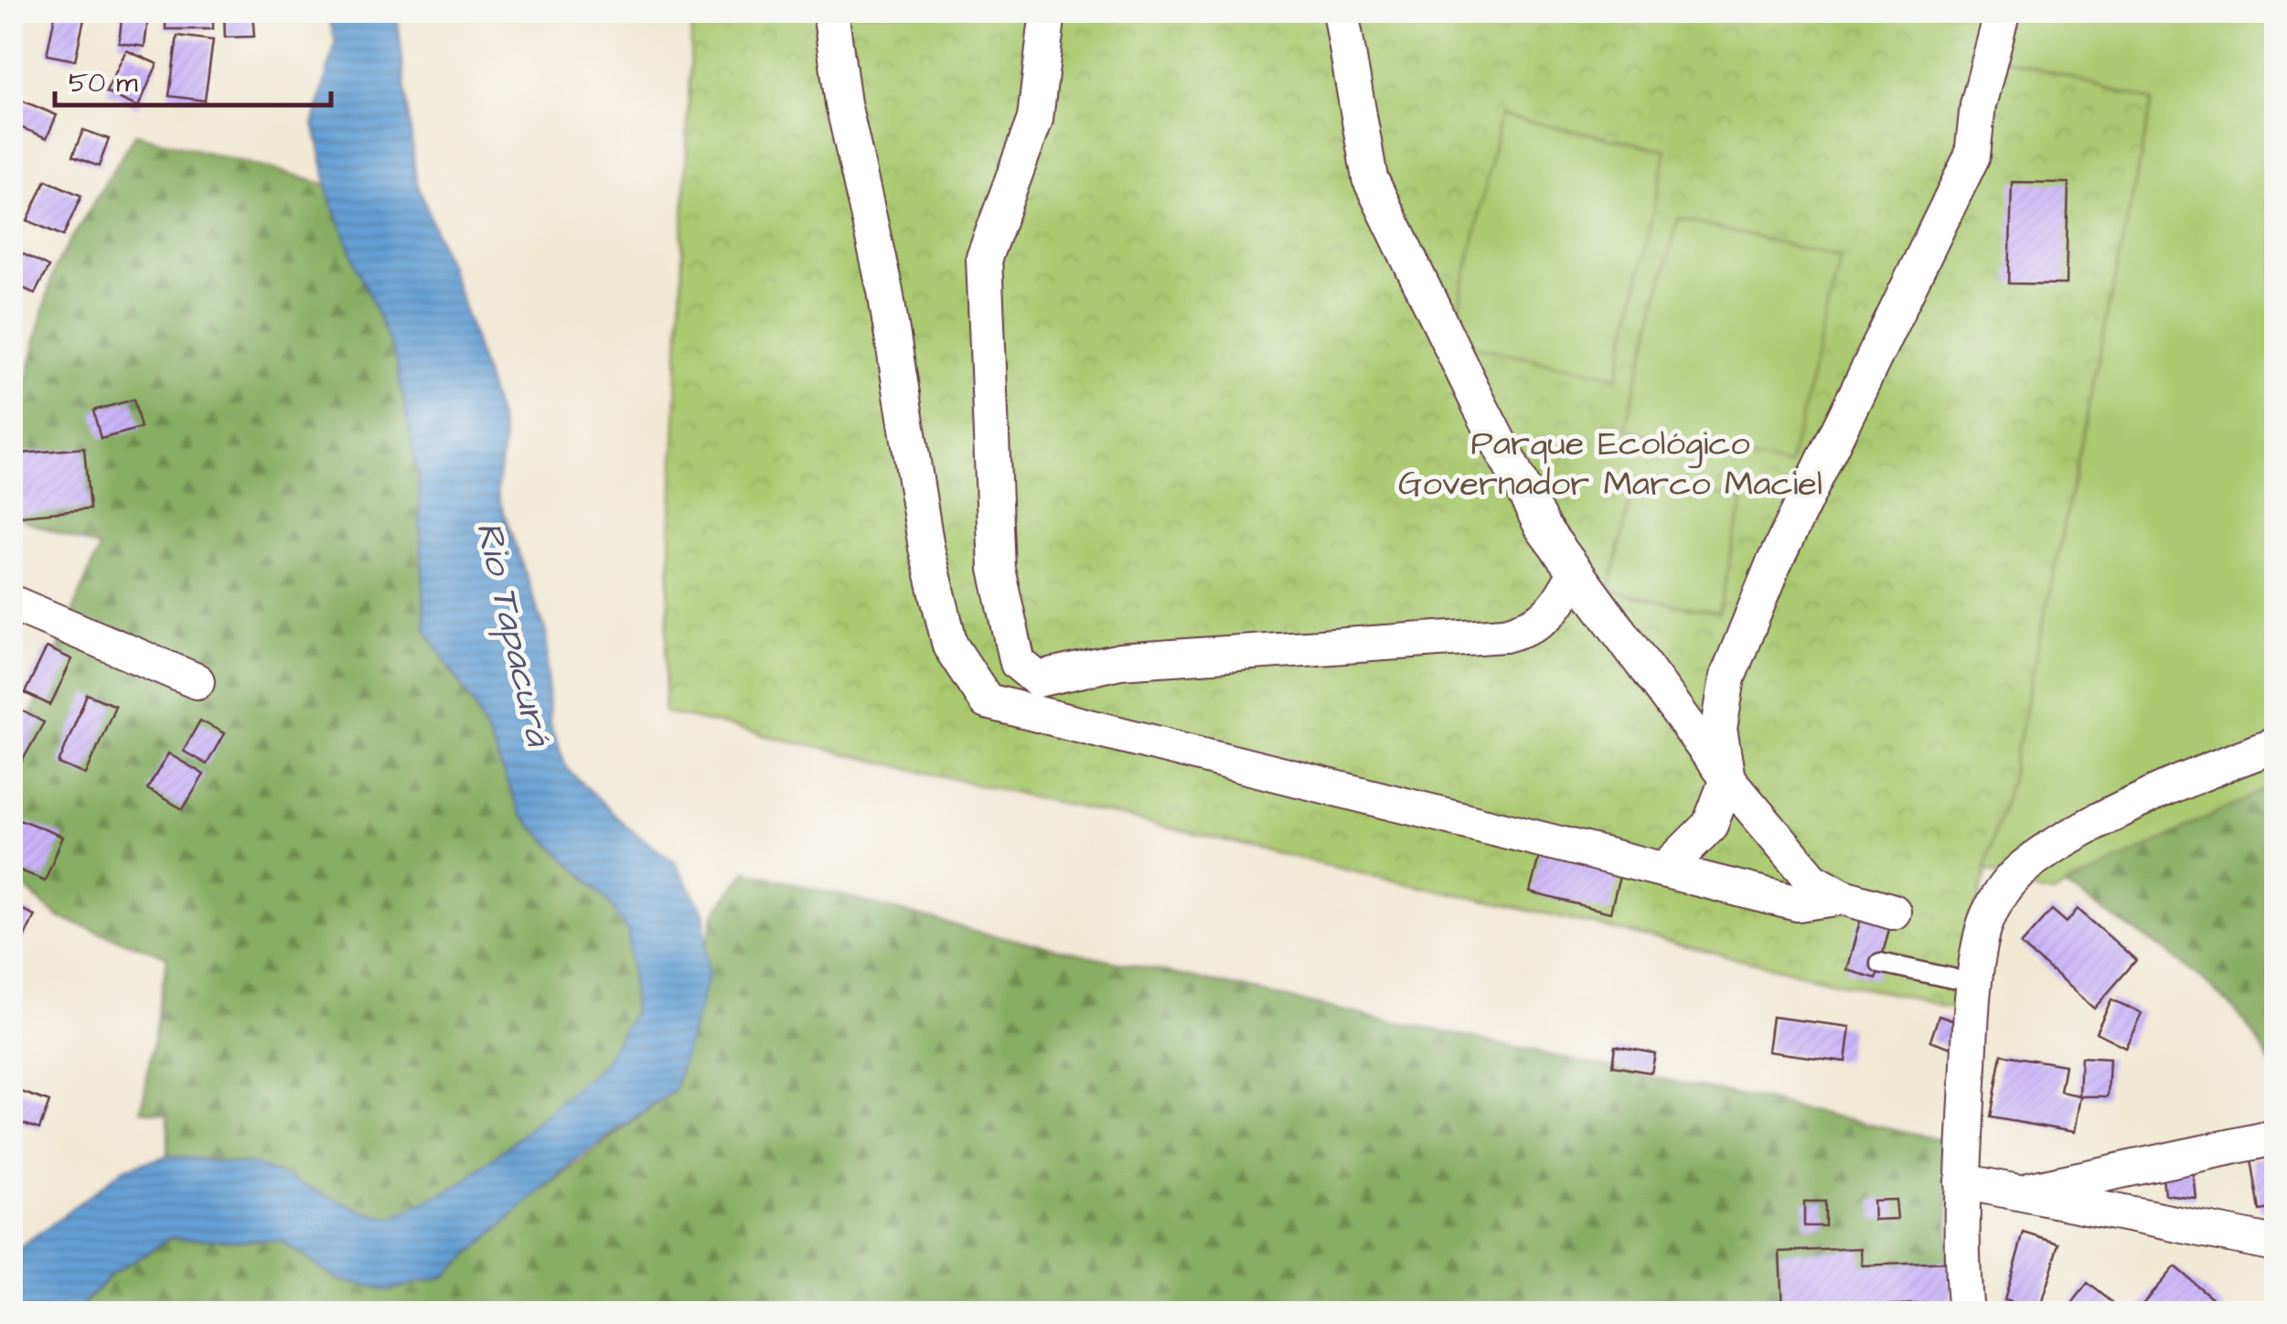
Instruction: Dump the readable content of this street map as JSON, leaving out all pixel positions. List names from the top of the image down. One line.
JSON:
{"water":["Rio Tapacurá"],"parks":["Parque Ecológico Governador Marco Maciel"],"scale_bar":"50 m"}
